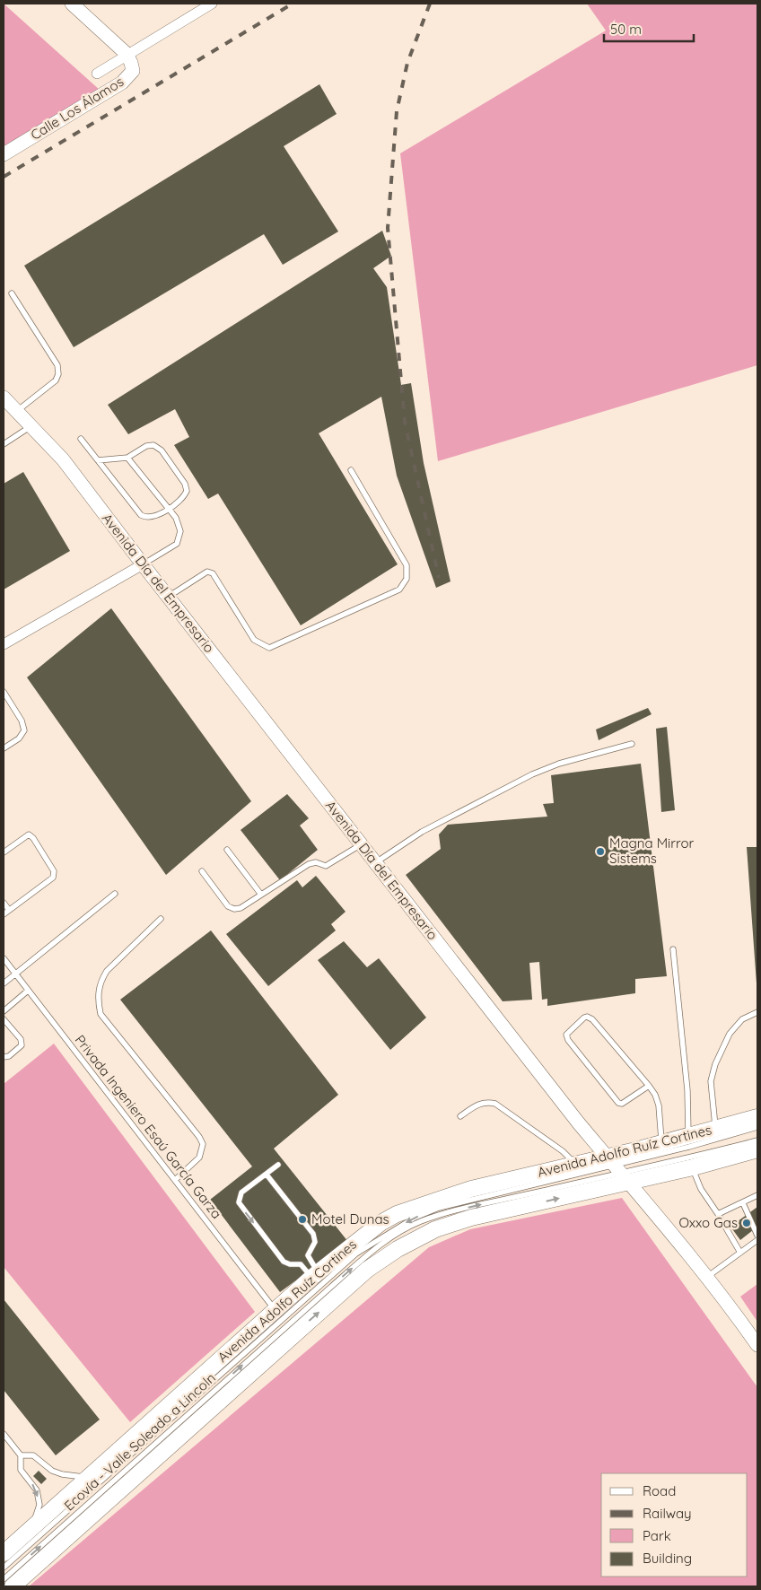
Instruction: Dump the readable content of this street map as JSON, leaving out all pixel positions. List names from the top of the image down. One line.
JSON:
{"streets":{"main road":["Avenida Adolfo Ruíz Cortines"],"street":["Calle Los Álamos","Avenida Día del Empresario"],"lane":["Privada Ingeniero Esaú García Garza","Ecovía - Valle Soleado a Lincoln"]},"crossings":[["Avenida Día del Empresario","Avenida Adolfo Ruíz Cortines"],["Avenida Día del Empresario","Ecovía - Valle Soleado a Lincoln"],["Privada Ingeniero Esaú García Garza","Avenida Adolfo Ruíz Cortines"],["Avenida Adolfo Ruíz Cortines","Ecovía - Valle Soleado a Lincoln"]],"places":["Magna Mirror Sistems","Motel Dunas","Oxxo Gas"],"legend":["Road","Railway","Park","Building"],"scale_bar":"50 m"}
